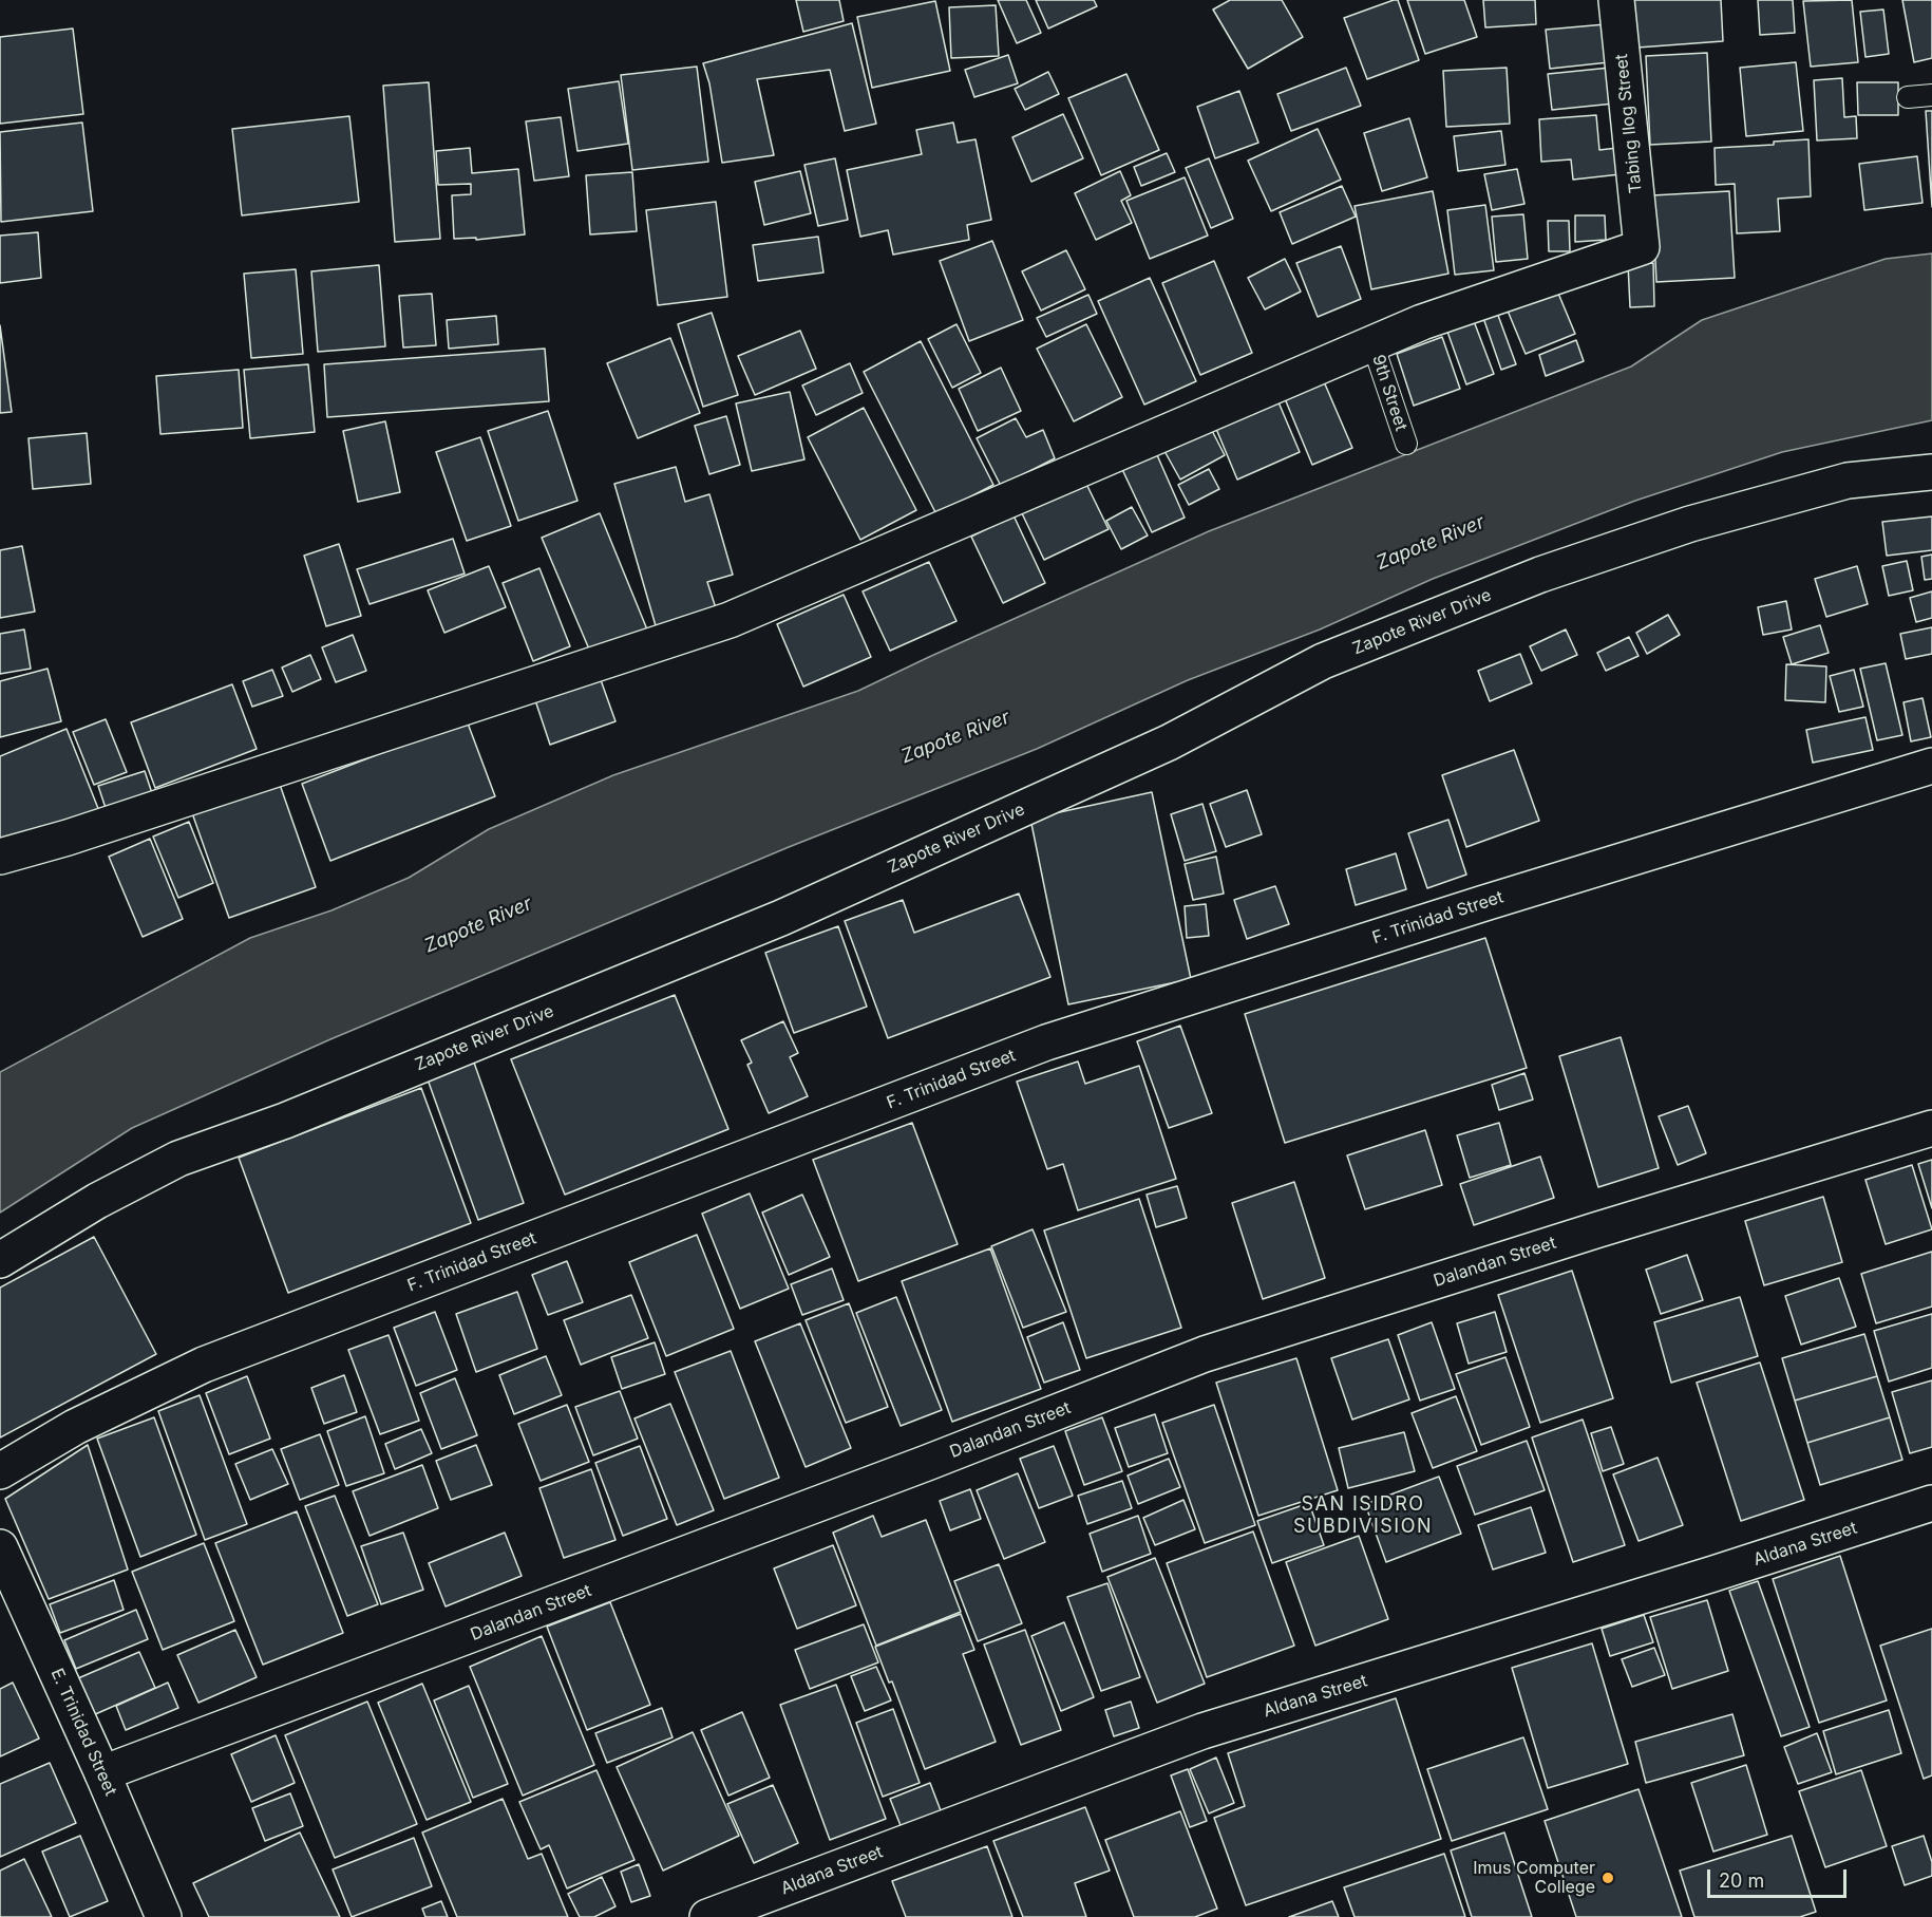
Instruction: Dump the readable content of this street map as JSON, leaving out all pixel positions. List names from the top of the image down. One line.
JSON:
{"streets":{"street":["Tabing Ilog Street","Zapote River Drive","F. Trinidad Street","Dalandan Street","Aldana Street","E. Trinidad Street"],"lane":["9th Street"]},"crossings":[["Tabing Ilog Street","9th Street"],["Dalandan Street","E. Trinidad Street"]],"districts":["SAN ISIDRO SUBDIVISION"],"water":["Zapote River"],"places":["Imus Computer College"],"scale_bar":"20 m"}
